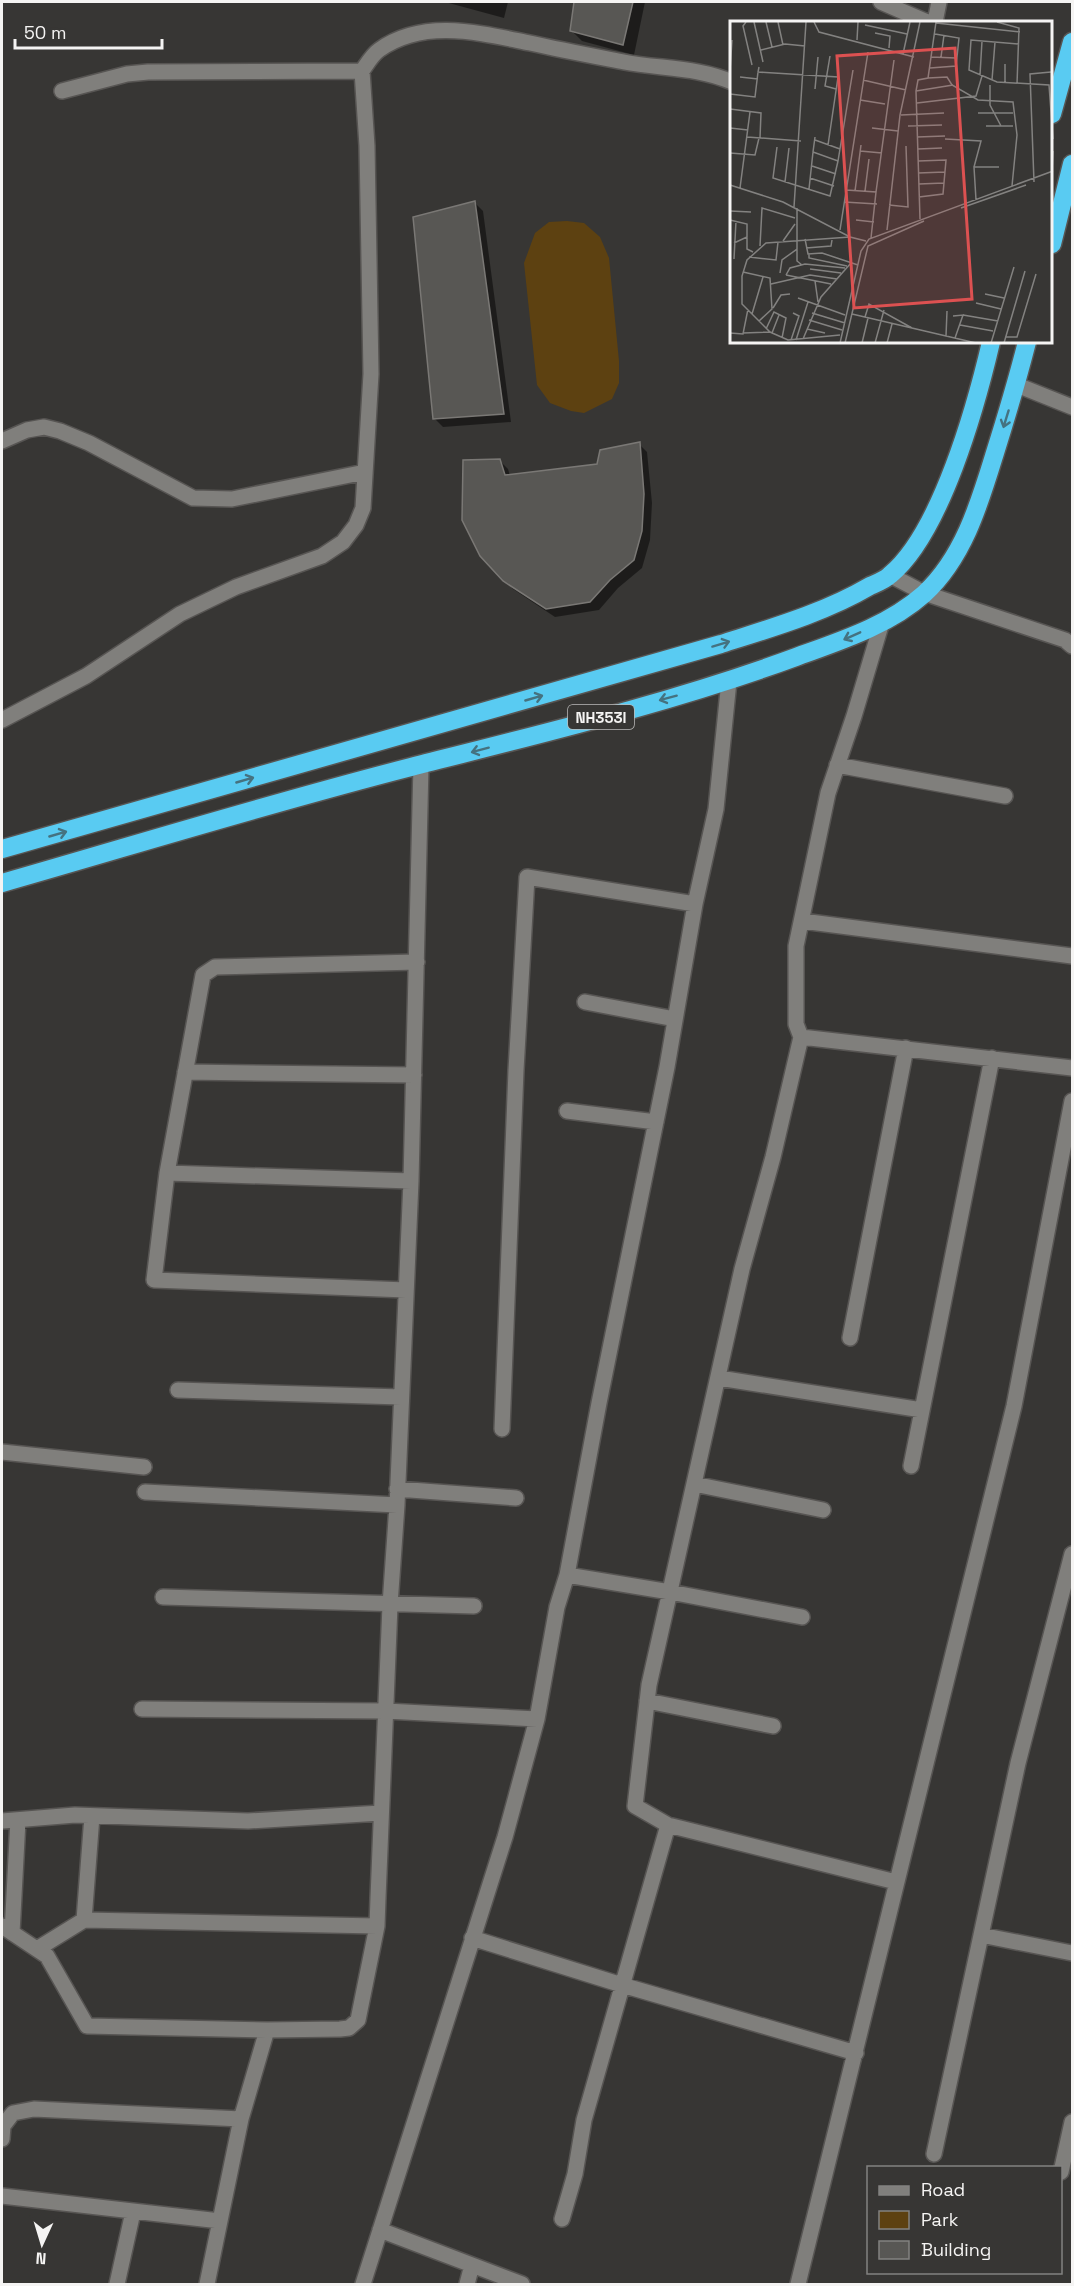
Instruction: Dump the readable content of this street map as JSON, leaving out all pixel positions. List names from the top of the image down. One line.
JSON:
{"streets":{"highway":["NH353I"]},"legend":["Road","Park","Building"],"scale_bar":"50 m","north":"bottom"}
